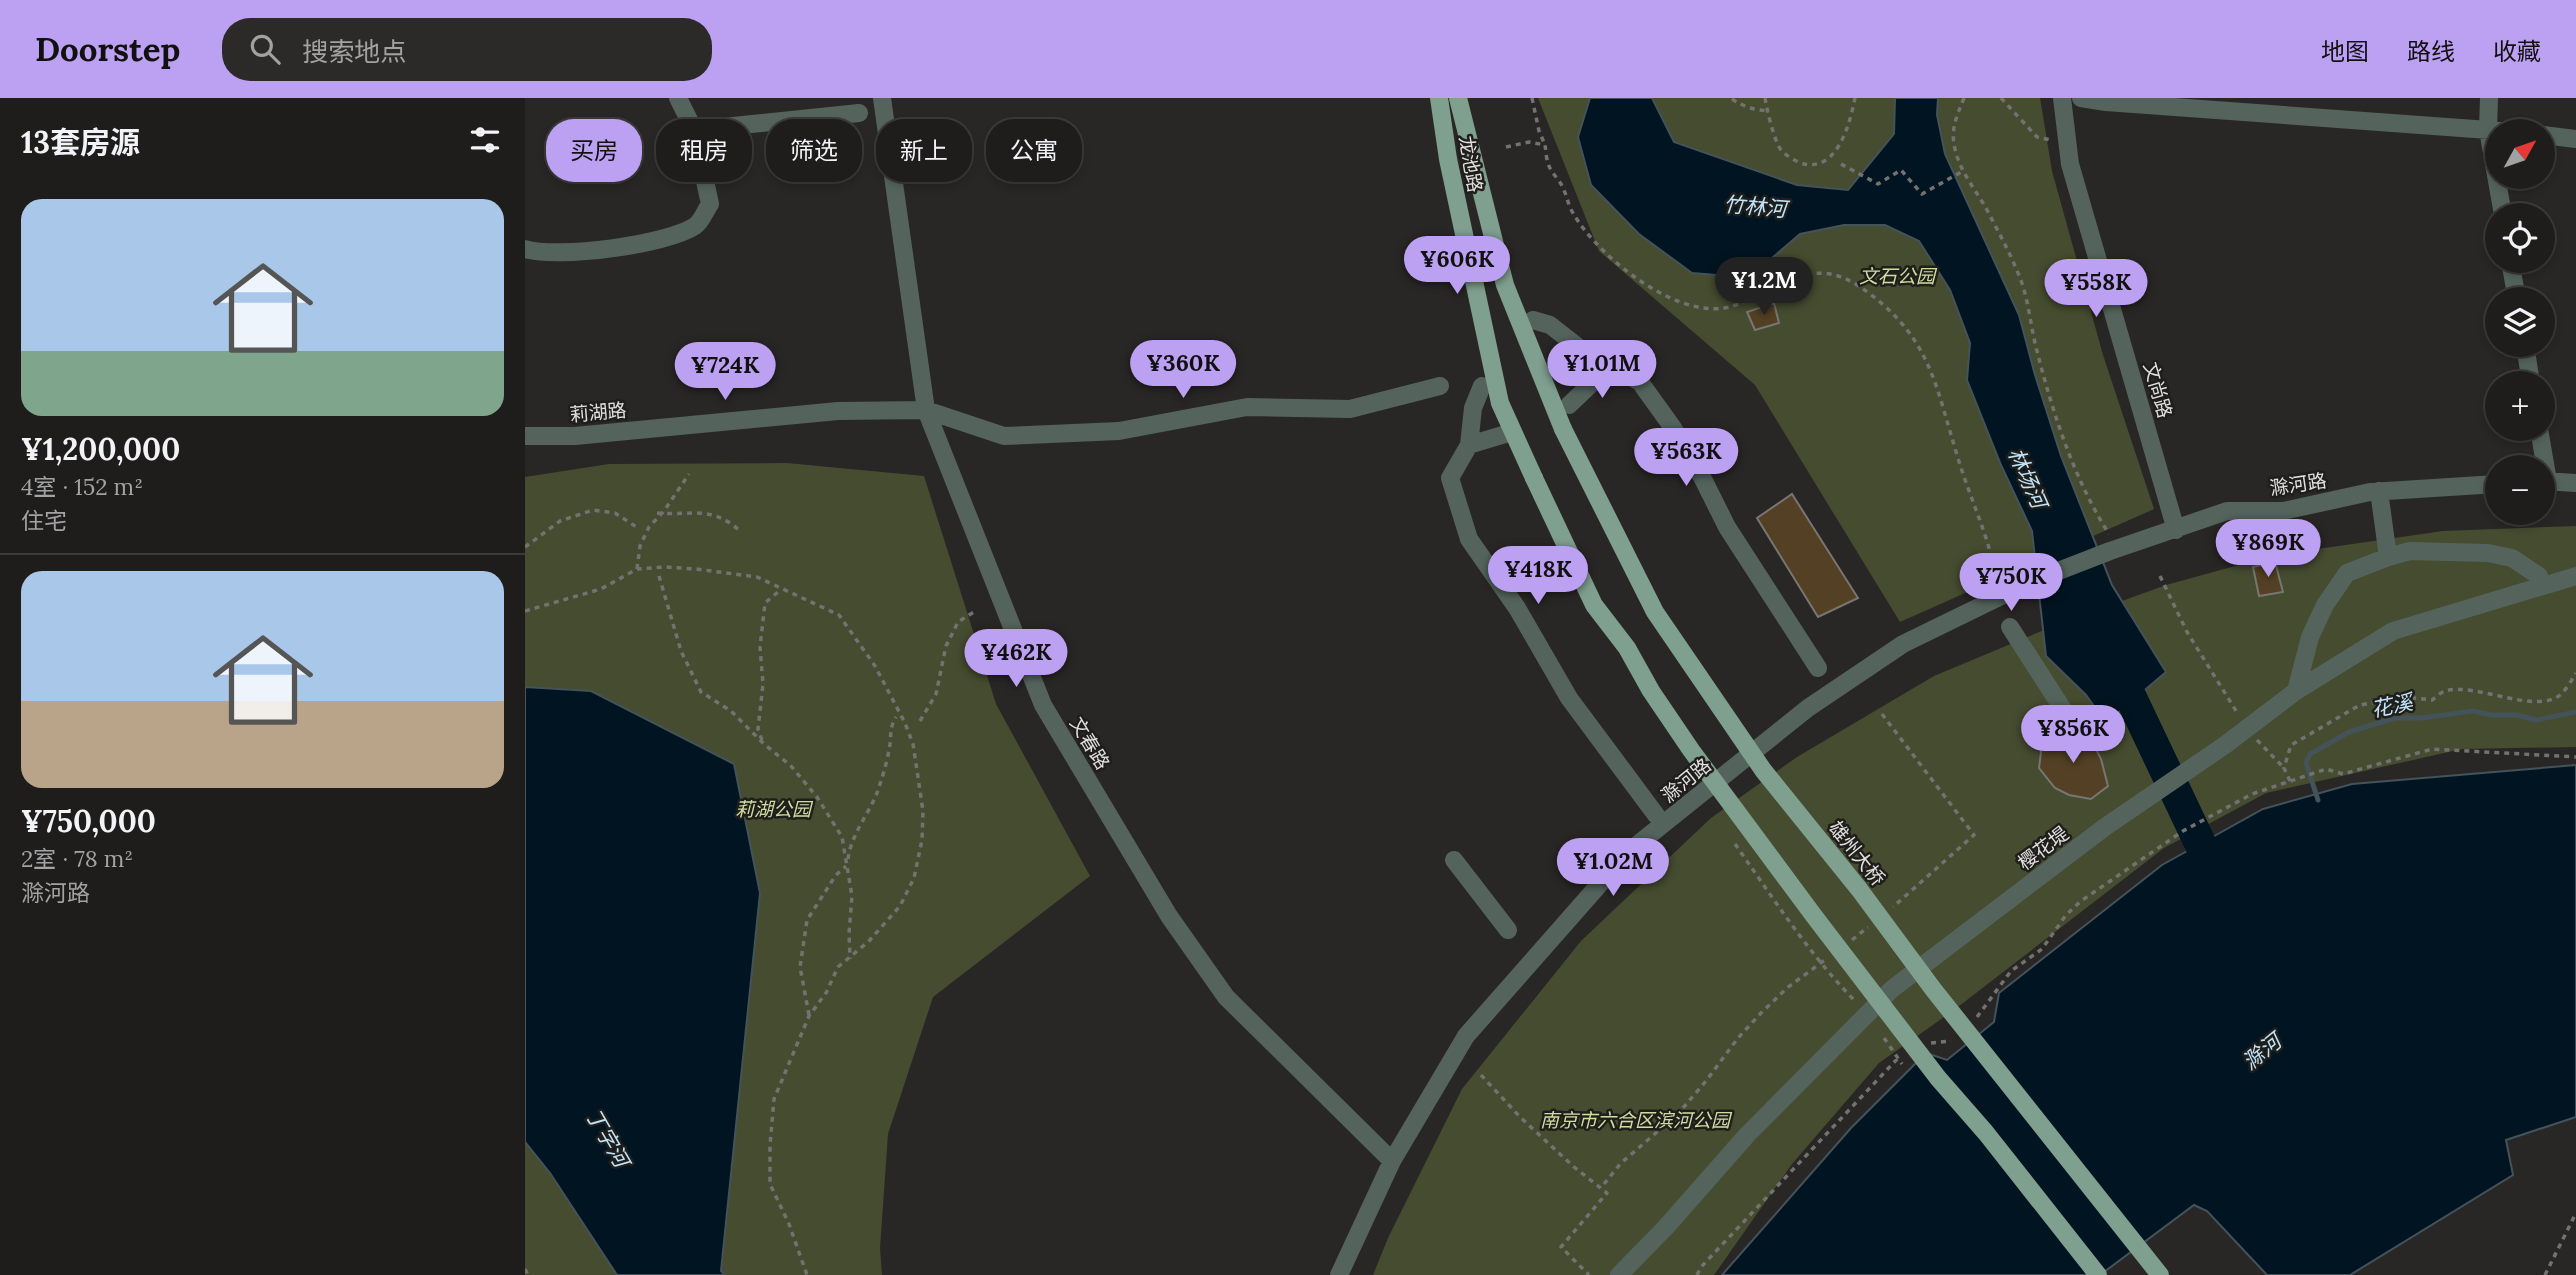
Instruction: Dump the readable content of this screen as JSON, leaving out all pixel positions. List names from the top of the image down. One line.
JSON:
{"streets":{"main road":["龙池路","雄州大桥"],"street":["文尚路","莉湖路","滁河路","文春路","樱花堤"]},"crossings":[["龙池路","雄州大桥"],["文尚路","滁河路"],["莉湖路","文春路"],["滁河路","文春路"]],"water":["竹林河","林场河","花溪","滁河","丁字河"],"parks":["文石公园","莉湖公园","南京市六合区滨河公园"],"north":"top right","page":{"header":"Doorstep","search":"搜索地点","nav":["地图","路线","收藏"],"heading":"13套房源","map_buttons":["+","−"],"chip":["买房","租房","筛选","新上","公寓"],"list":[{"name":"¥1,200,000","note":"4室 · 152 m² · 住宅"},{"name":"¥750,000","note":"2室 · 78 m² · 滁河路"}],"price":["¥606K","¥1.2M","¥558K","¥360K","¥1.01M","¥724K","¥563K","¥869K","¥418K","¥750K","¥462K","¥856K","¥1.02M"]}}
